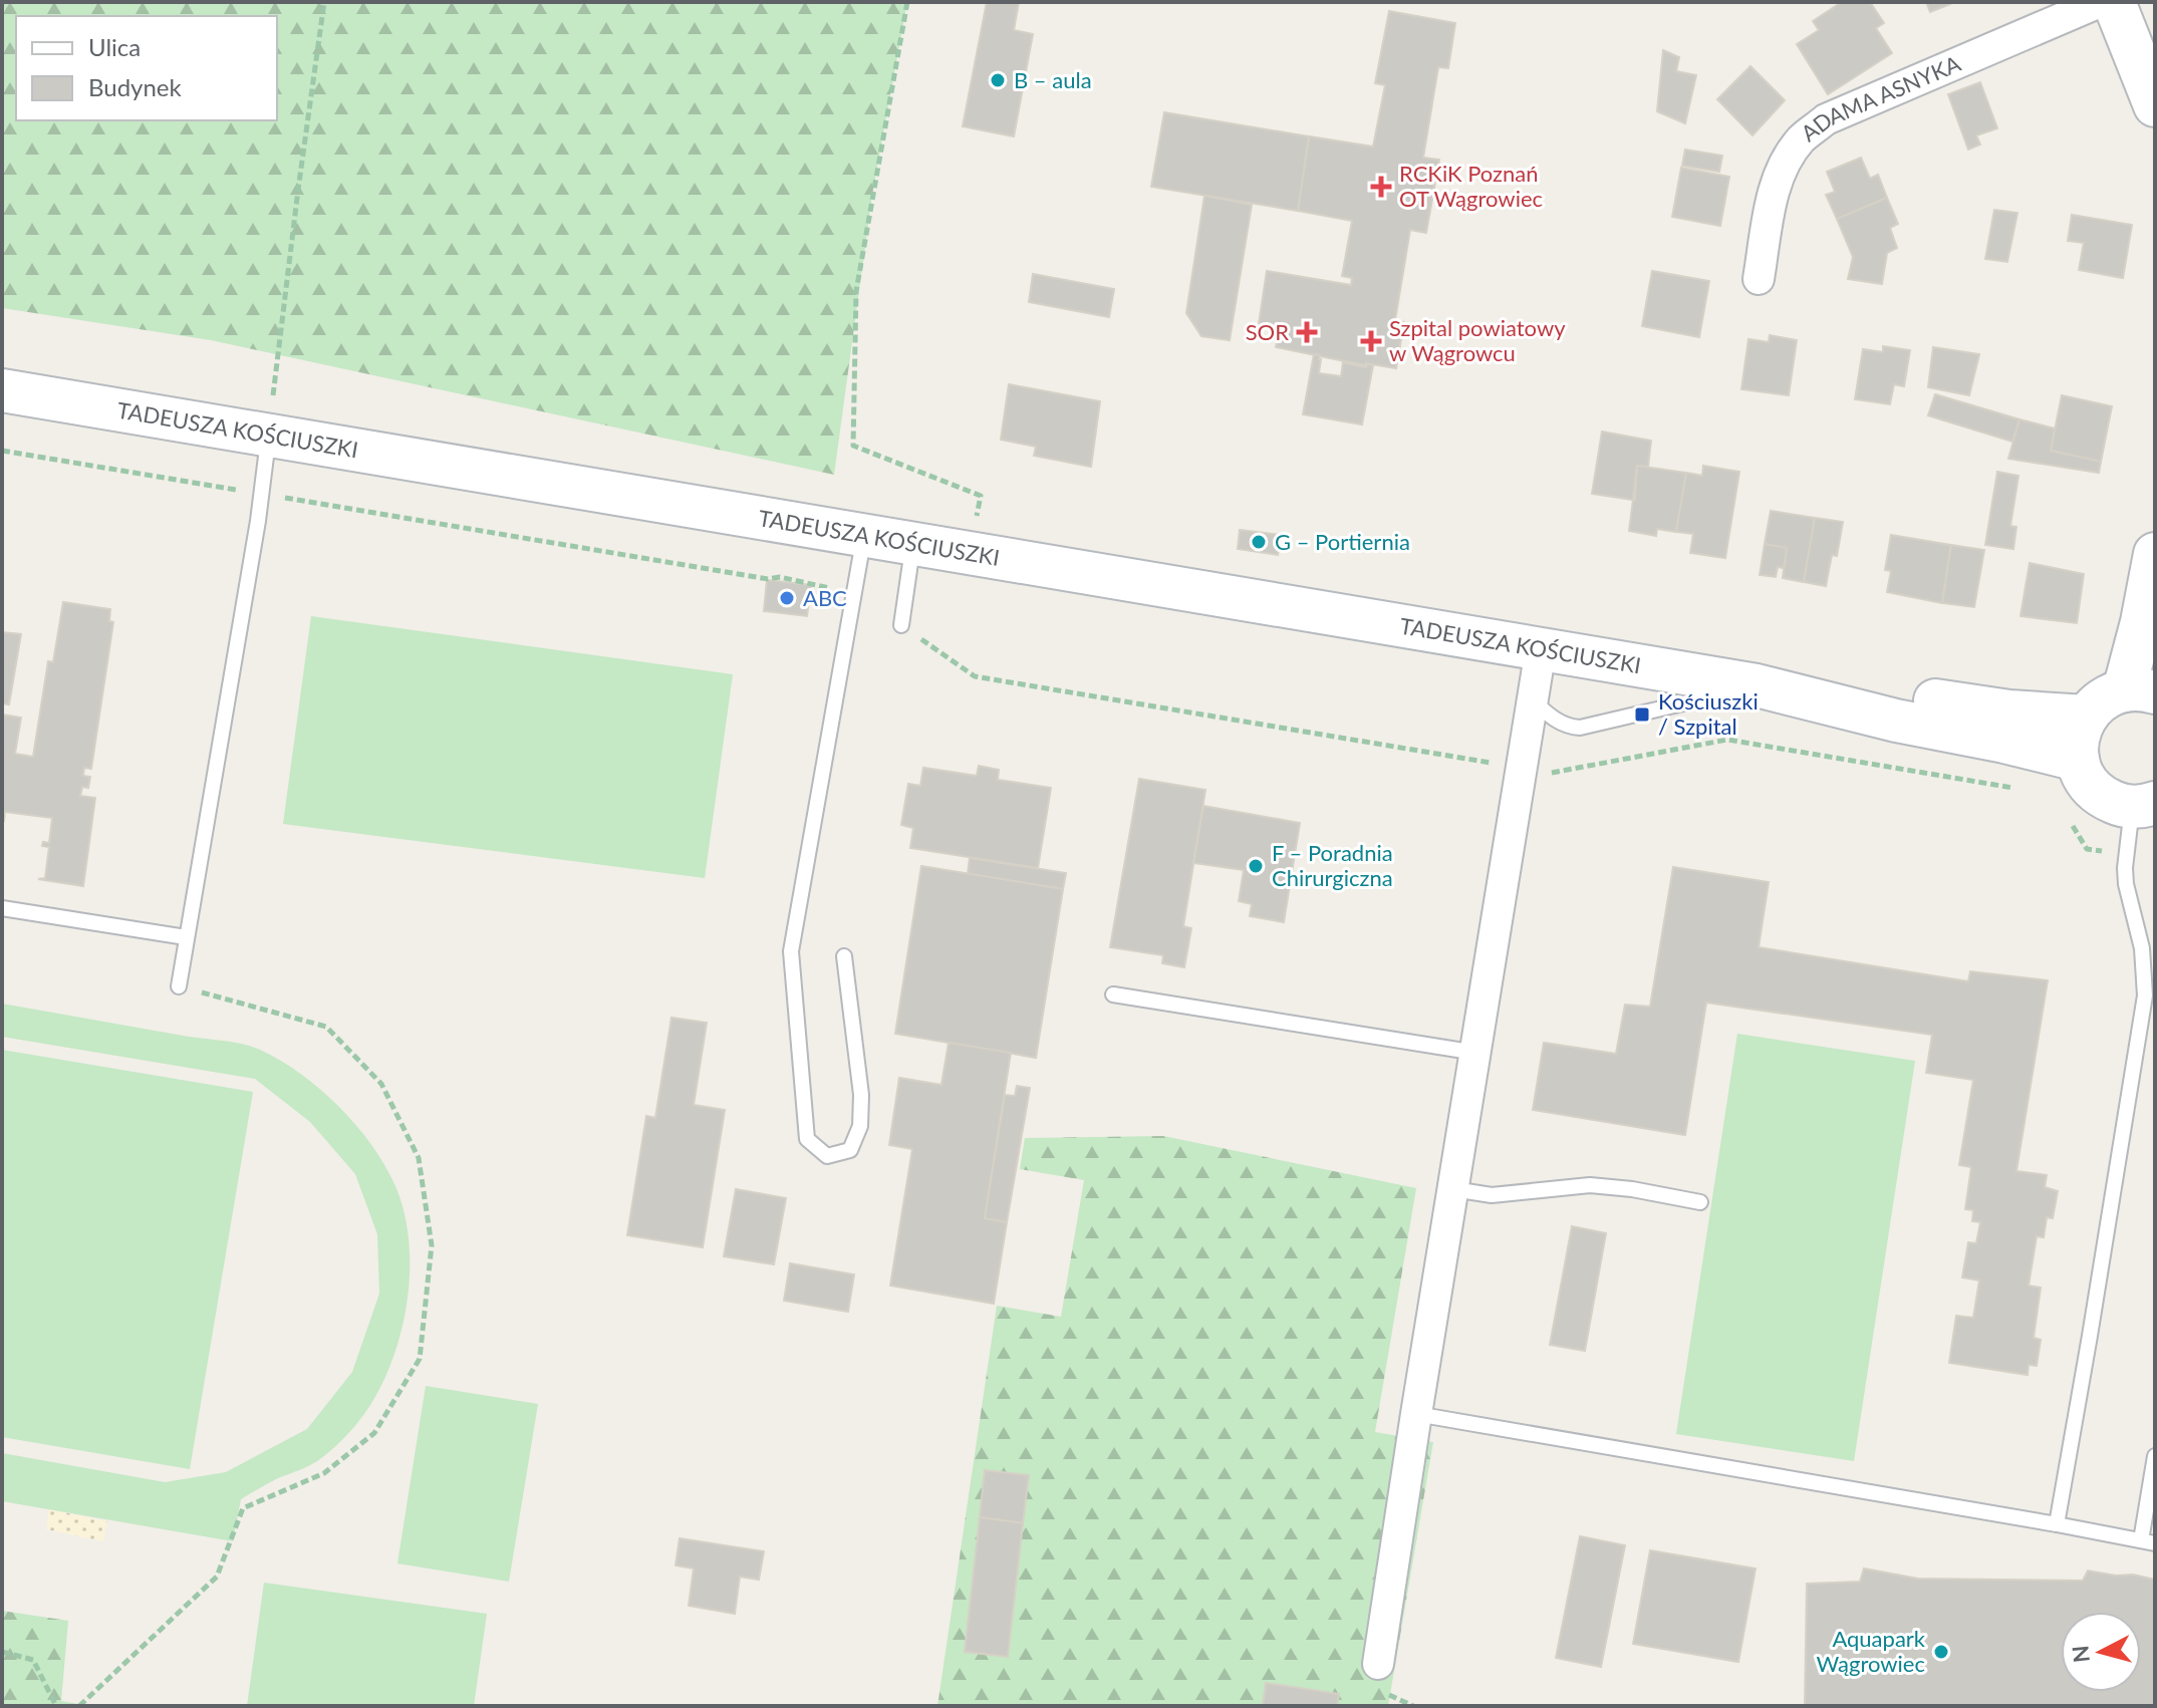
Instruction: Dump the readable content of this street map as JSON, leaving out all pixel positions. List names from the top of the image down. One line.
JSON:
{"streets":{"main road":["TADEUSZA KOŚCIUSZKI"],"street":["ADAMA ASNYKA"]},"places":{"other":["B – aula","G – Portiernia","ABC","F – Poradnia Chirurgiczna","Aquapark Wągrowiec"],"health":["RCKiK Poznań OT Wągrowiec","SOR","Szpital powiatowy w Wągrowcu"],"transit":["Kościuszki / Szpital"]},"legend":["Ulica","Budynek"],"north":"left"}
